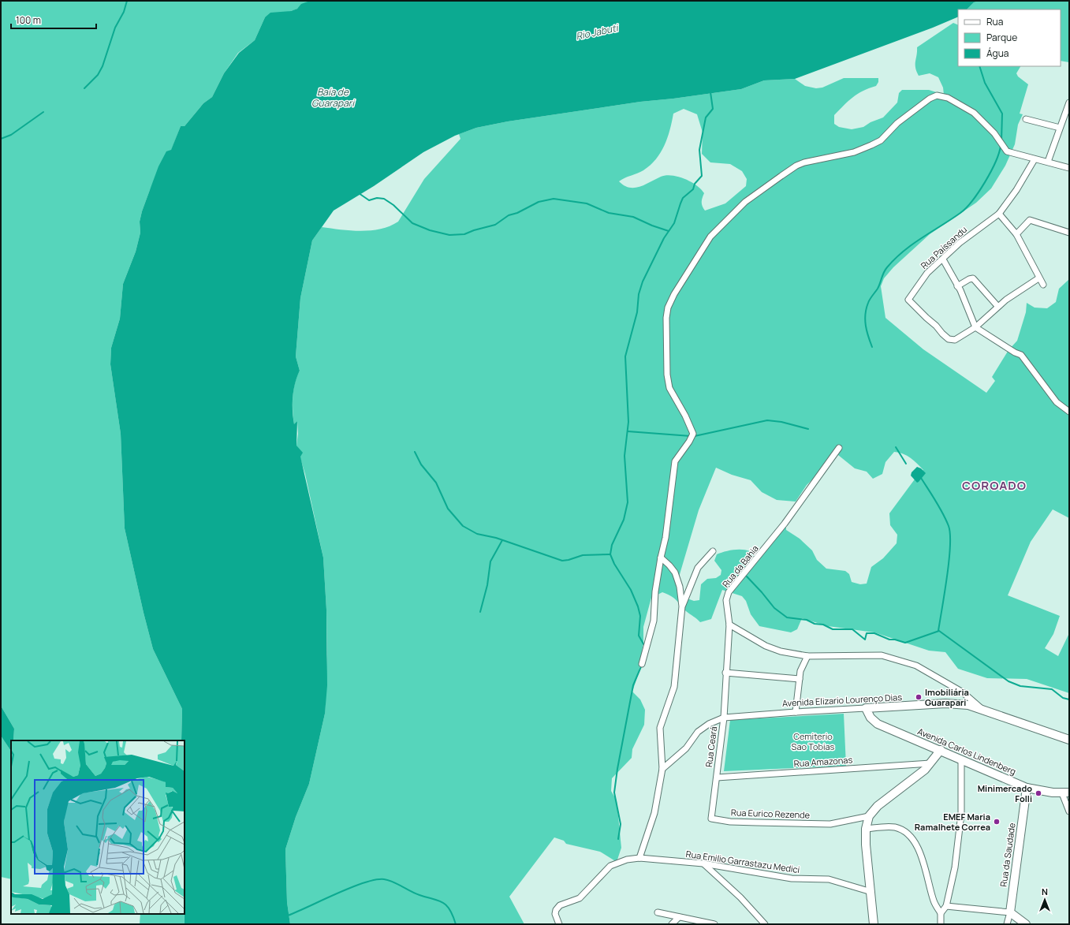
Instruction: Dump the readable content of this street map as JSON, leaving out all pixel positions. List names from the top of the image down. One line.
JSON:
{"streets":{"street":["Rua Paíssandu","Rua da Bahia","Avenida Elizario Lourenço Dias","Rua Ceará","Avenida Carlos Lindenberg","Rua Amazonas","Rua Eurico Rezende","Rua da Saudade","Rua Emilio Garrastazu Medici"]},"crossings":[["Rua da Bahia","Avenida Elizario Lourenço Dias"],["Rua da Bahia","Rua Ceará"],["Avenida Elizario Lourenço Dias","Rua Ceará"],["Avenida Elizario Lourenço Dias","Avenida Carlos Lindenberg"],["Rua Ceará","Rua Amazonas"],["Rua Ceará","Rua Eurico Rezende"],["Avenida Carlos Lindenberg","Rua da Saudade"],["Rua Amazonas","Rua Eurico Rezende"]],"districts":["COROADO"],"water":["Rio Jabuti","Baía de Guarapari"],"parks":["Cemiterio Sao Tobias"],"places":["Imobiliária Guarapari","Minimercado Folli","EMEF Maria Ramalhete Correa"],"legend":["Rua","Parque","Água"],"scale_bar":"100 m","north":"top"}
